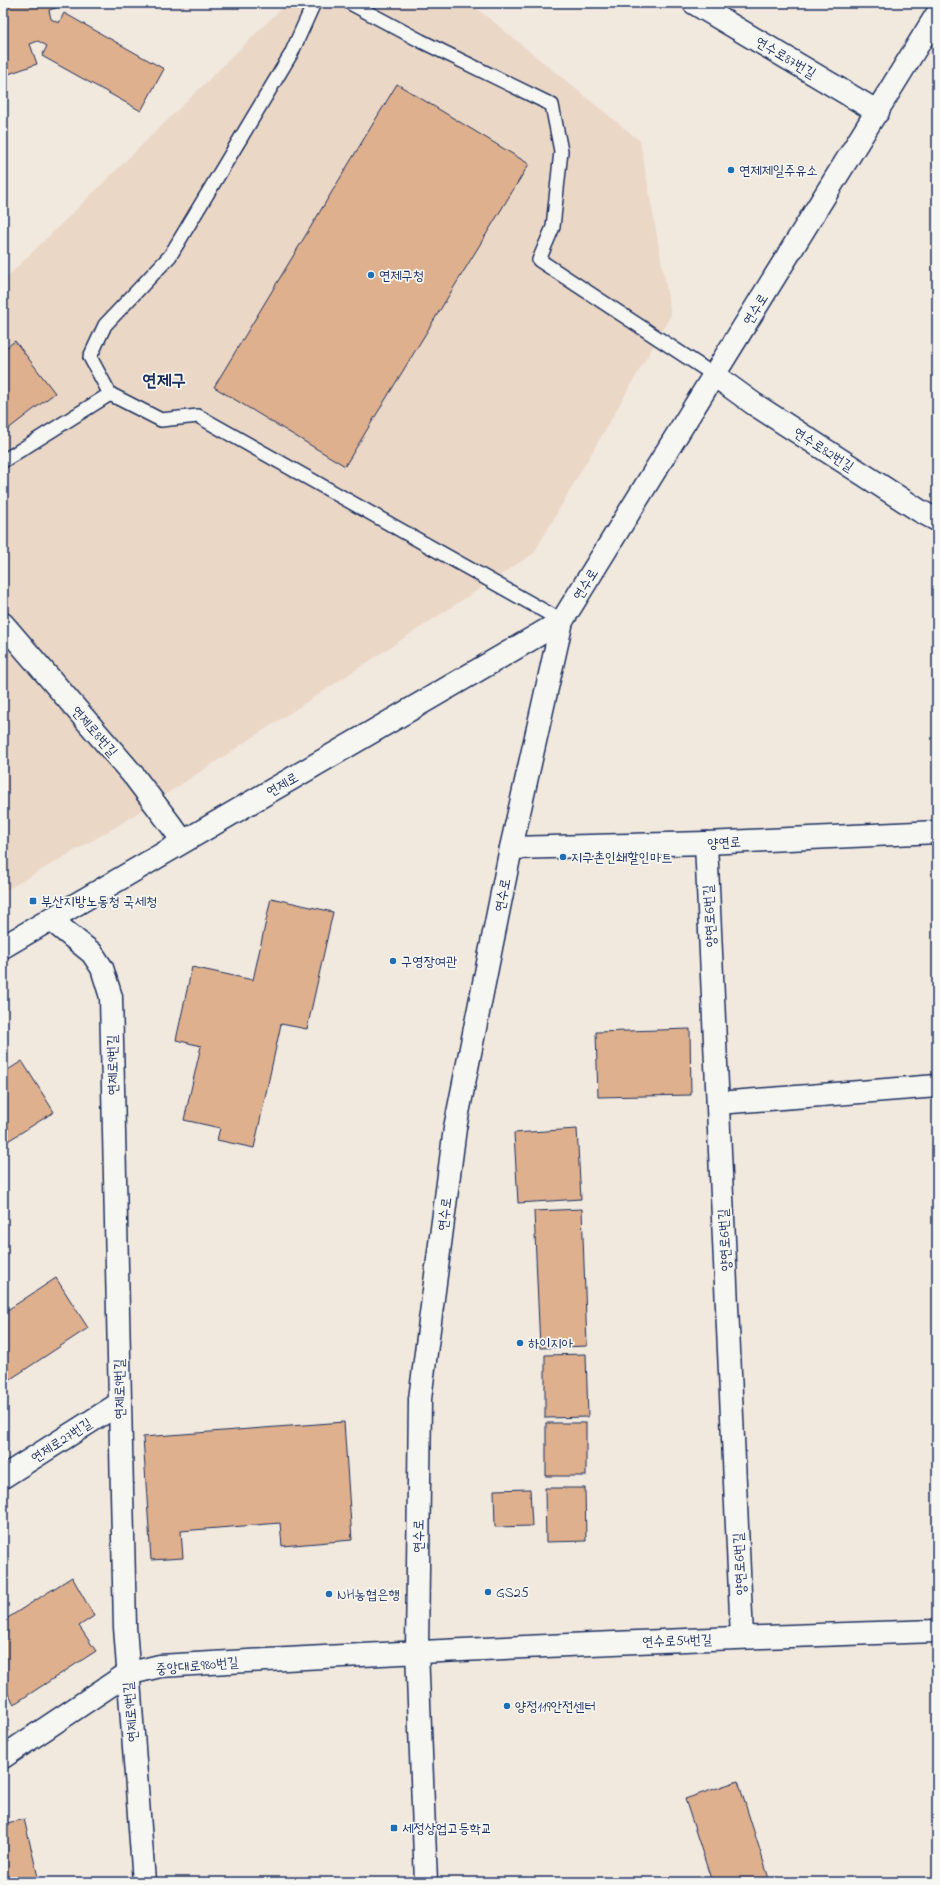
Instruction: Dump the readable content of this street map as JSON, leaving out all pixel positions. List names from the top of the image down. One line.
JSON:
{"streets":{"street":["연수로87번길","연수로","연수로82번길","연제로8번길","연제로","양연로","양연로6번길","연제로9번길","연제로27번길","연수로54번길","중앙대로980번길"]},"crossings":[["연수로87번길","연수로"],["연수로","연수로82번길"],["연수로","연제로"],["연수로","양연로"],["연수로","연수로54번길"],["연수로","중앙대로980번길"],["연제로8번길","연제로"],["연제로","연제로9번길"],["양연로","양연로6번길"],["양연로6번길","연수로54번길"],["연제로9번길","연제로27번길"],["연제로9번길","중앙대로980번길"],["연수로54번길","중앙대로980번길"]],"districts":["연제구"],"places":{"other":["연제제일주유소","연제구청","지구촌인쇄할인마트","구영장여관","하이지아","GS25","NH농협은행","양정119안전센터"],"transit":["부산지방노동청 국세청","세정상업고등학교"]}}
